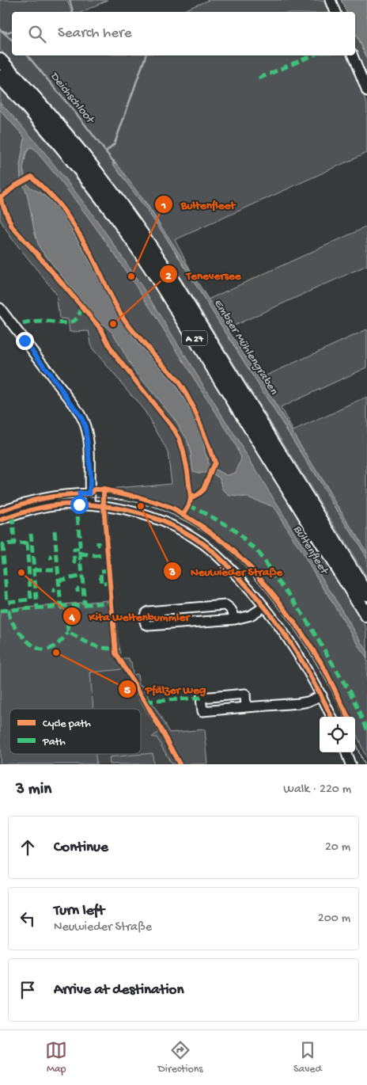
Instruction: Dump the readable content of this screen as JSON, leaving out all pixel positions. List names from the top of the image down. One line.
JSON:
{"streets":{"highway":["A 27"]},"water":["Deichschloot","Embser Mühlengraben","Bultenfleet"],"places":["Bultenfleet","Teneversee","Neuwieder Straße","Kita Weltenbummler","Pfälzer Weg"],"legend":["Cycle path","Path"],"page":{"search":"Search here","heading":["3 min","Walk · 220 m"],"list":[["Continue","20 m"],["Turn left","Neuwieder Straße","200 m"],"Arrive at destination"],"nav":["Map","Directions","Saved"]}}
